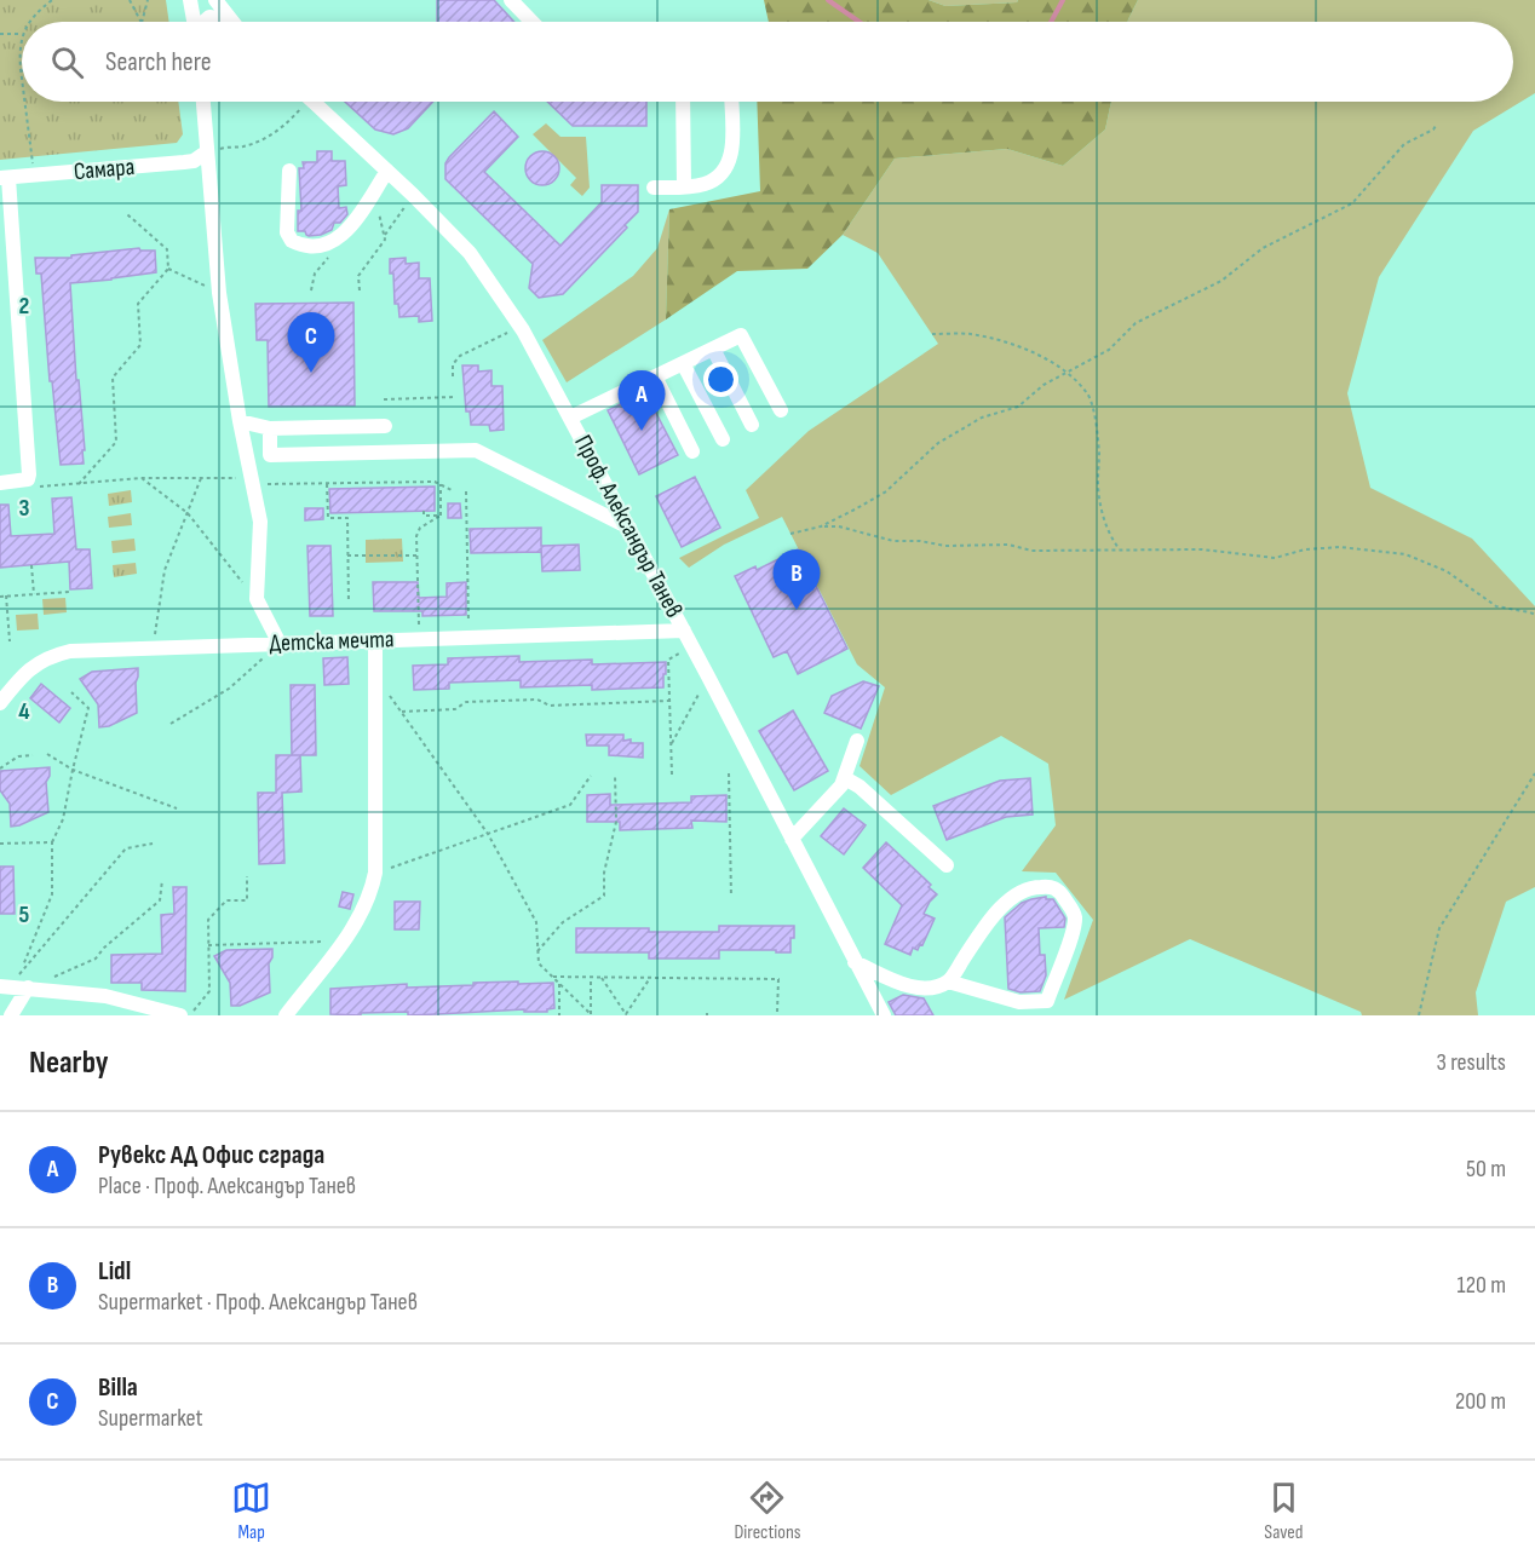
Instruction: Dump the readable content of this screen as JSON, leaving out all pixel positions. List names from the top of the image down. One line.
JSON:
{"streets":{"street":["Самара","Проф. Александър Танев","Детска мечта"]},"crossings":[["Проф. Александър Танев","Детска мечта"]],"page":{"search":"Search here","pins":["C","A","B"],"heading":["Nearby","3 results"],"list":[{"mark":"A","name":"Рувекс АД Офис сграда","note":"Place · Проф. Александър Танев","value":"50 m"},{"mark":"B","name":"Lidl","note":"Supermarket · Проф. Александър Танев","value":"120 m"},{"mark":"C","name":"Billa","note":"Supermarket","value":"200 m"}],"nav":["Map","Directions","Saved"]},"grid":{"rows":["2","3","4","5"]}}
